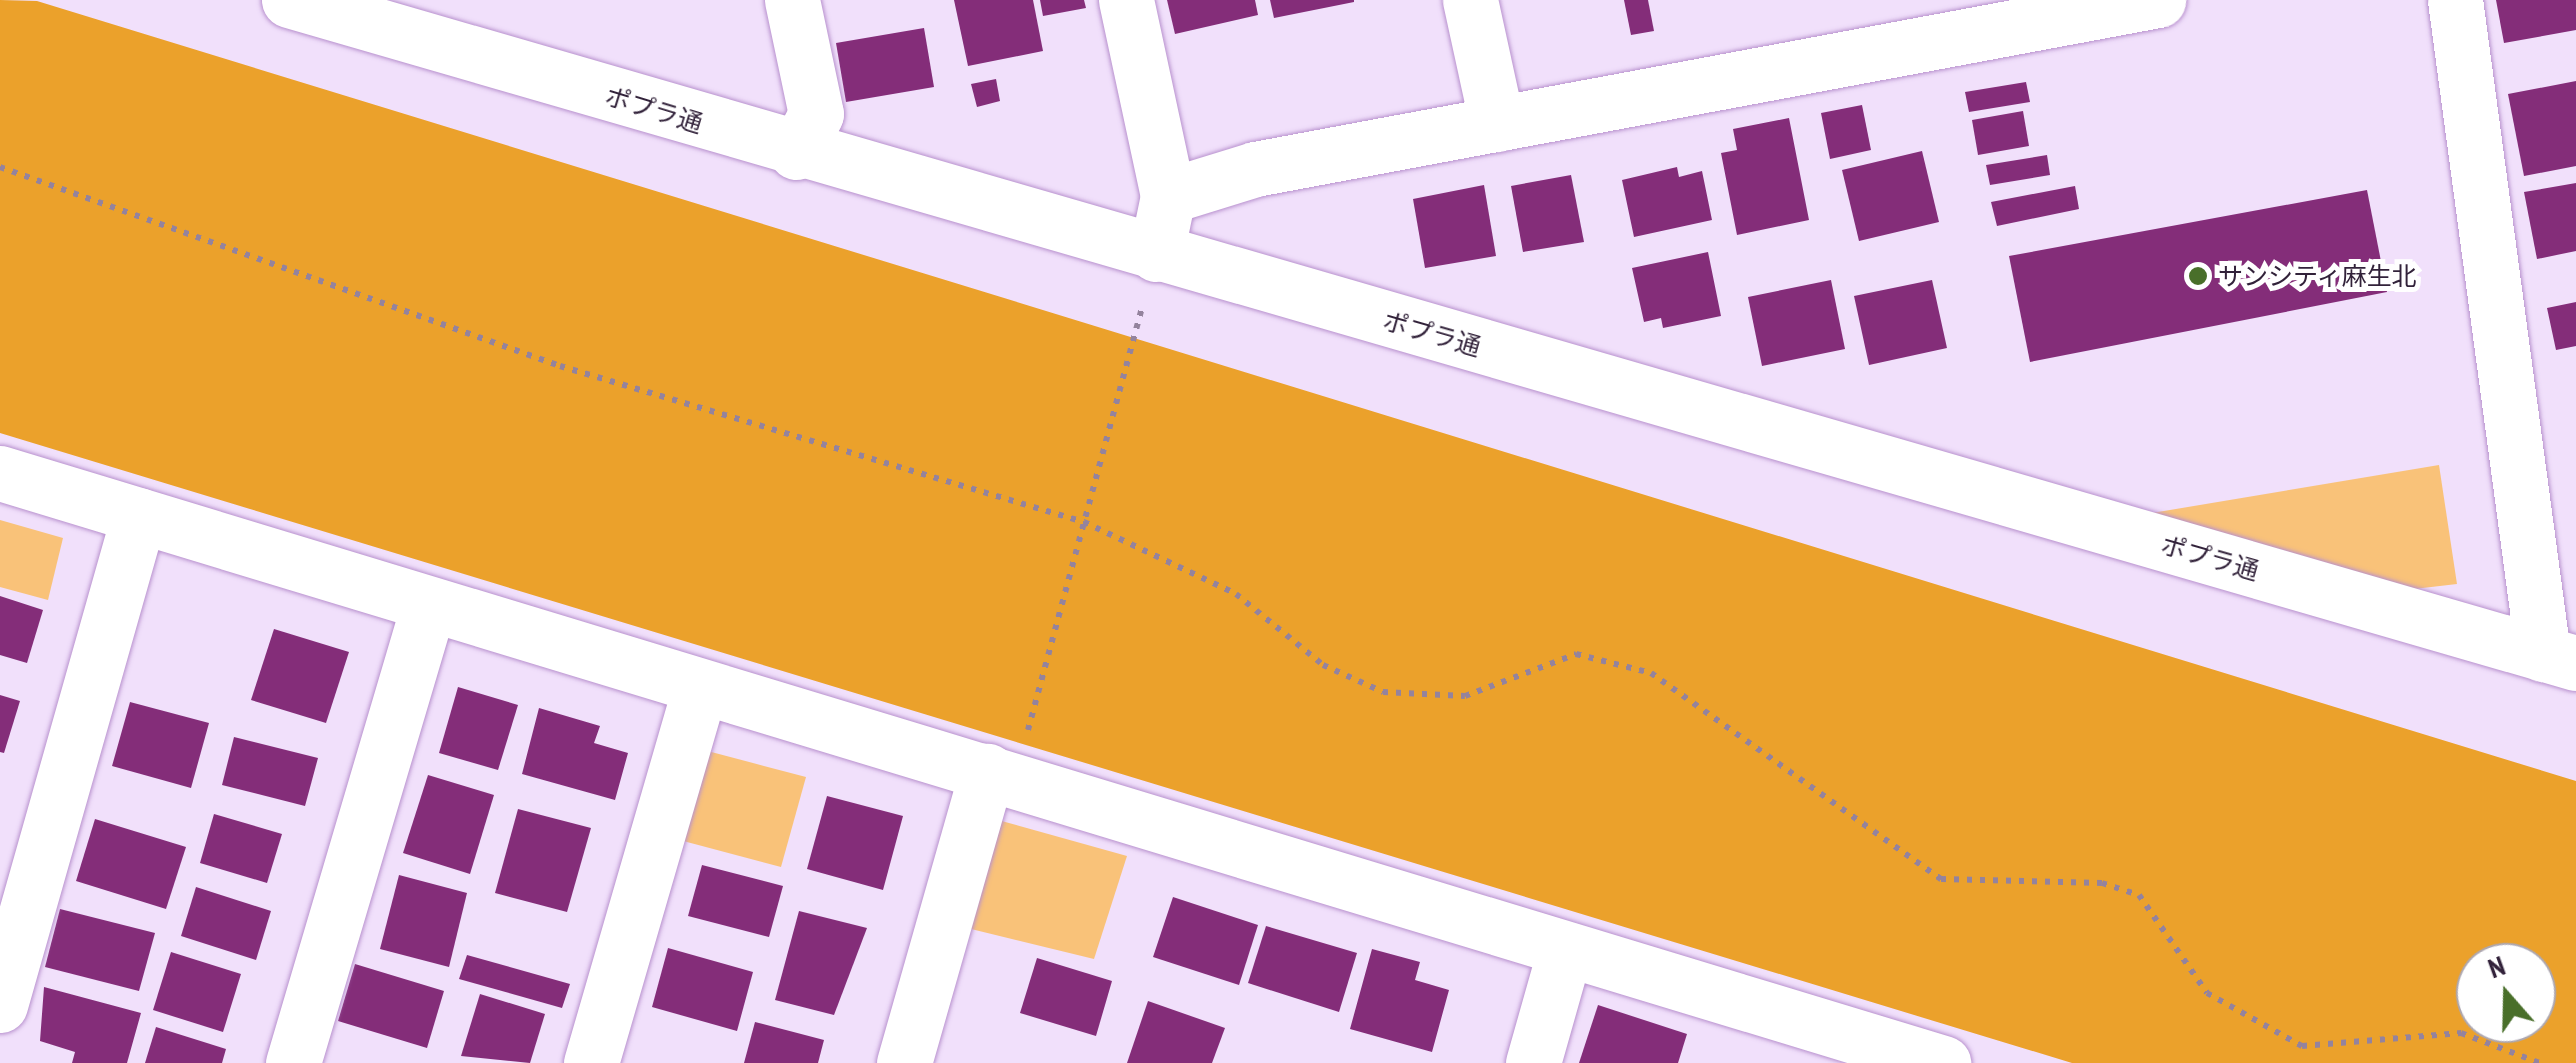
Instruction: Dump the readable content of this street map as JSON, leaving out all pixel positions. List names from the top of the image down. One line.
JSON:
{"streets":{"street":["ポプラ通"]},"places":["サンシティ麻生北"],"north":"top"}
